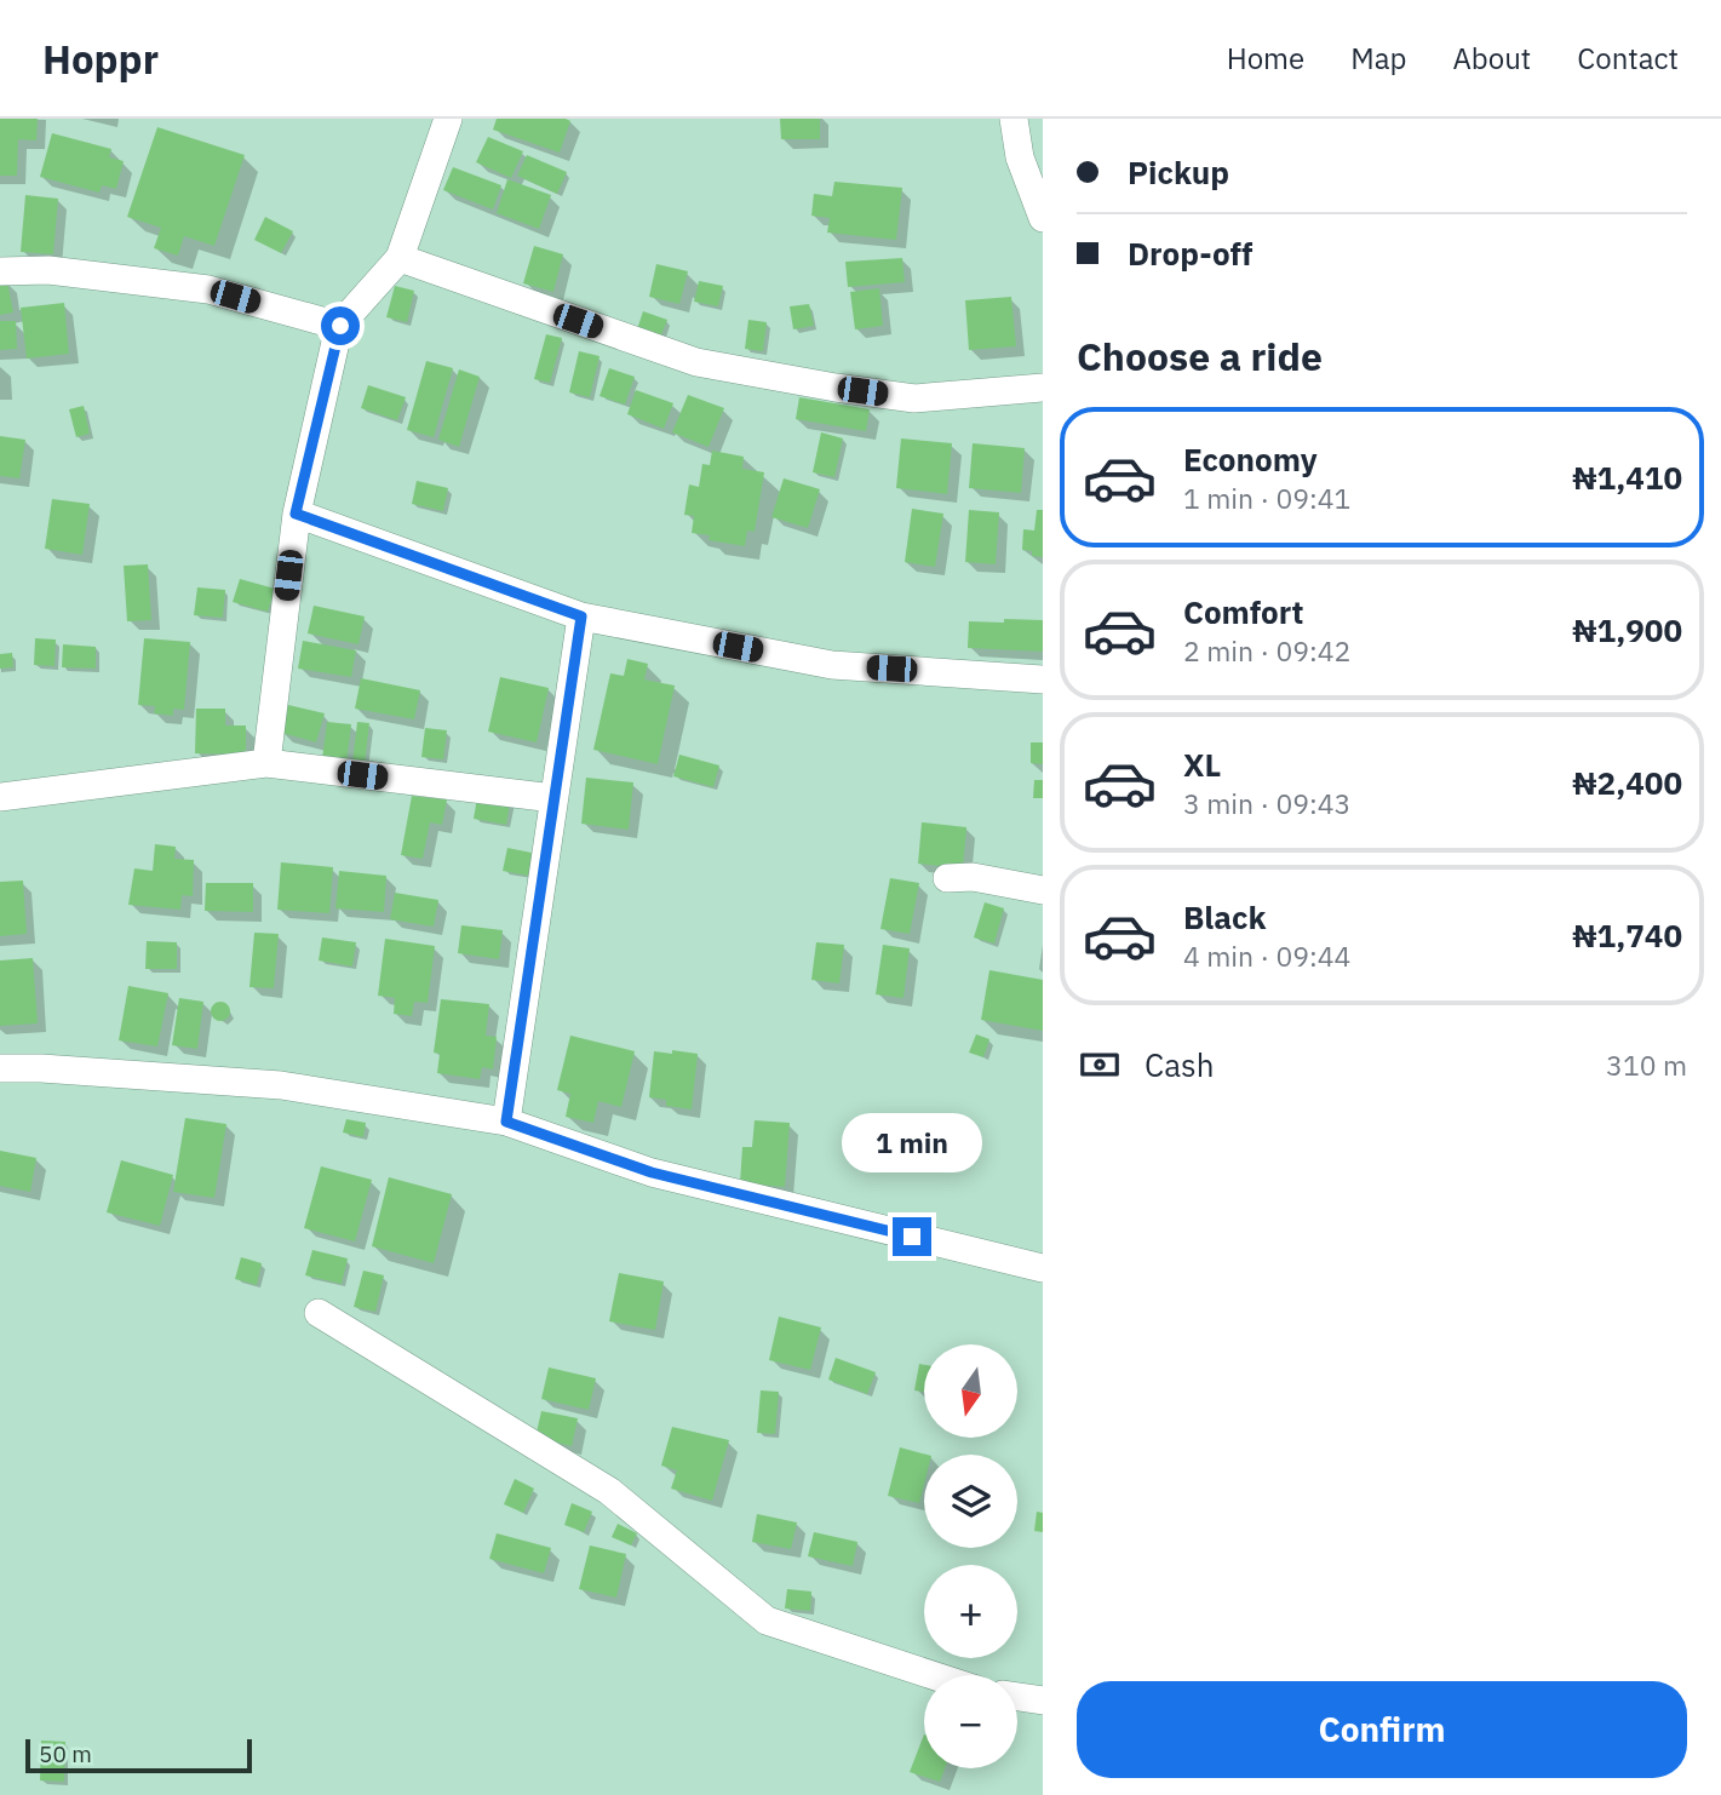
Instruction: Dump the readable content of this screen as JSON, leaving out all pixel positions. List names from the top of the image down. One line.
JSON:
{"scale_bar":"50 m","north":"bottom","page":{"header":"Hoppr","nav":["Home","Map","About","Contact"],"banner":["Pickup","Drop-off"],"heading":"Choose a ride","list":[{"name":"Economy","note":"1 min · 09:41","value":"₦1,410"},{"name":"Comfort","note":"2 min · 09:42","value":"₦1,900"},{"name":"XL","note":"3 min · 09:43","value":"₦2,400"},{"name":"Black","note":"4 min · 09:44","value":"₦1,740"}],"pay":["Cash","310 m"],"bubble":"1 min","map_buttons":["+","−"],"buttons":"Confirm","scale":"50 m"}}
